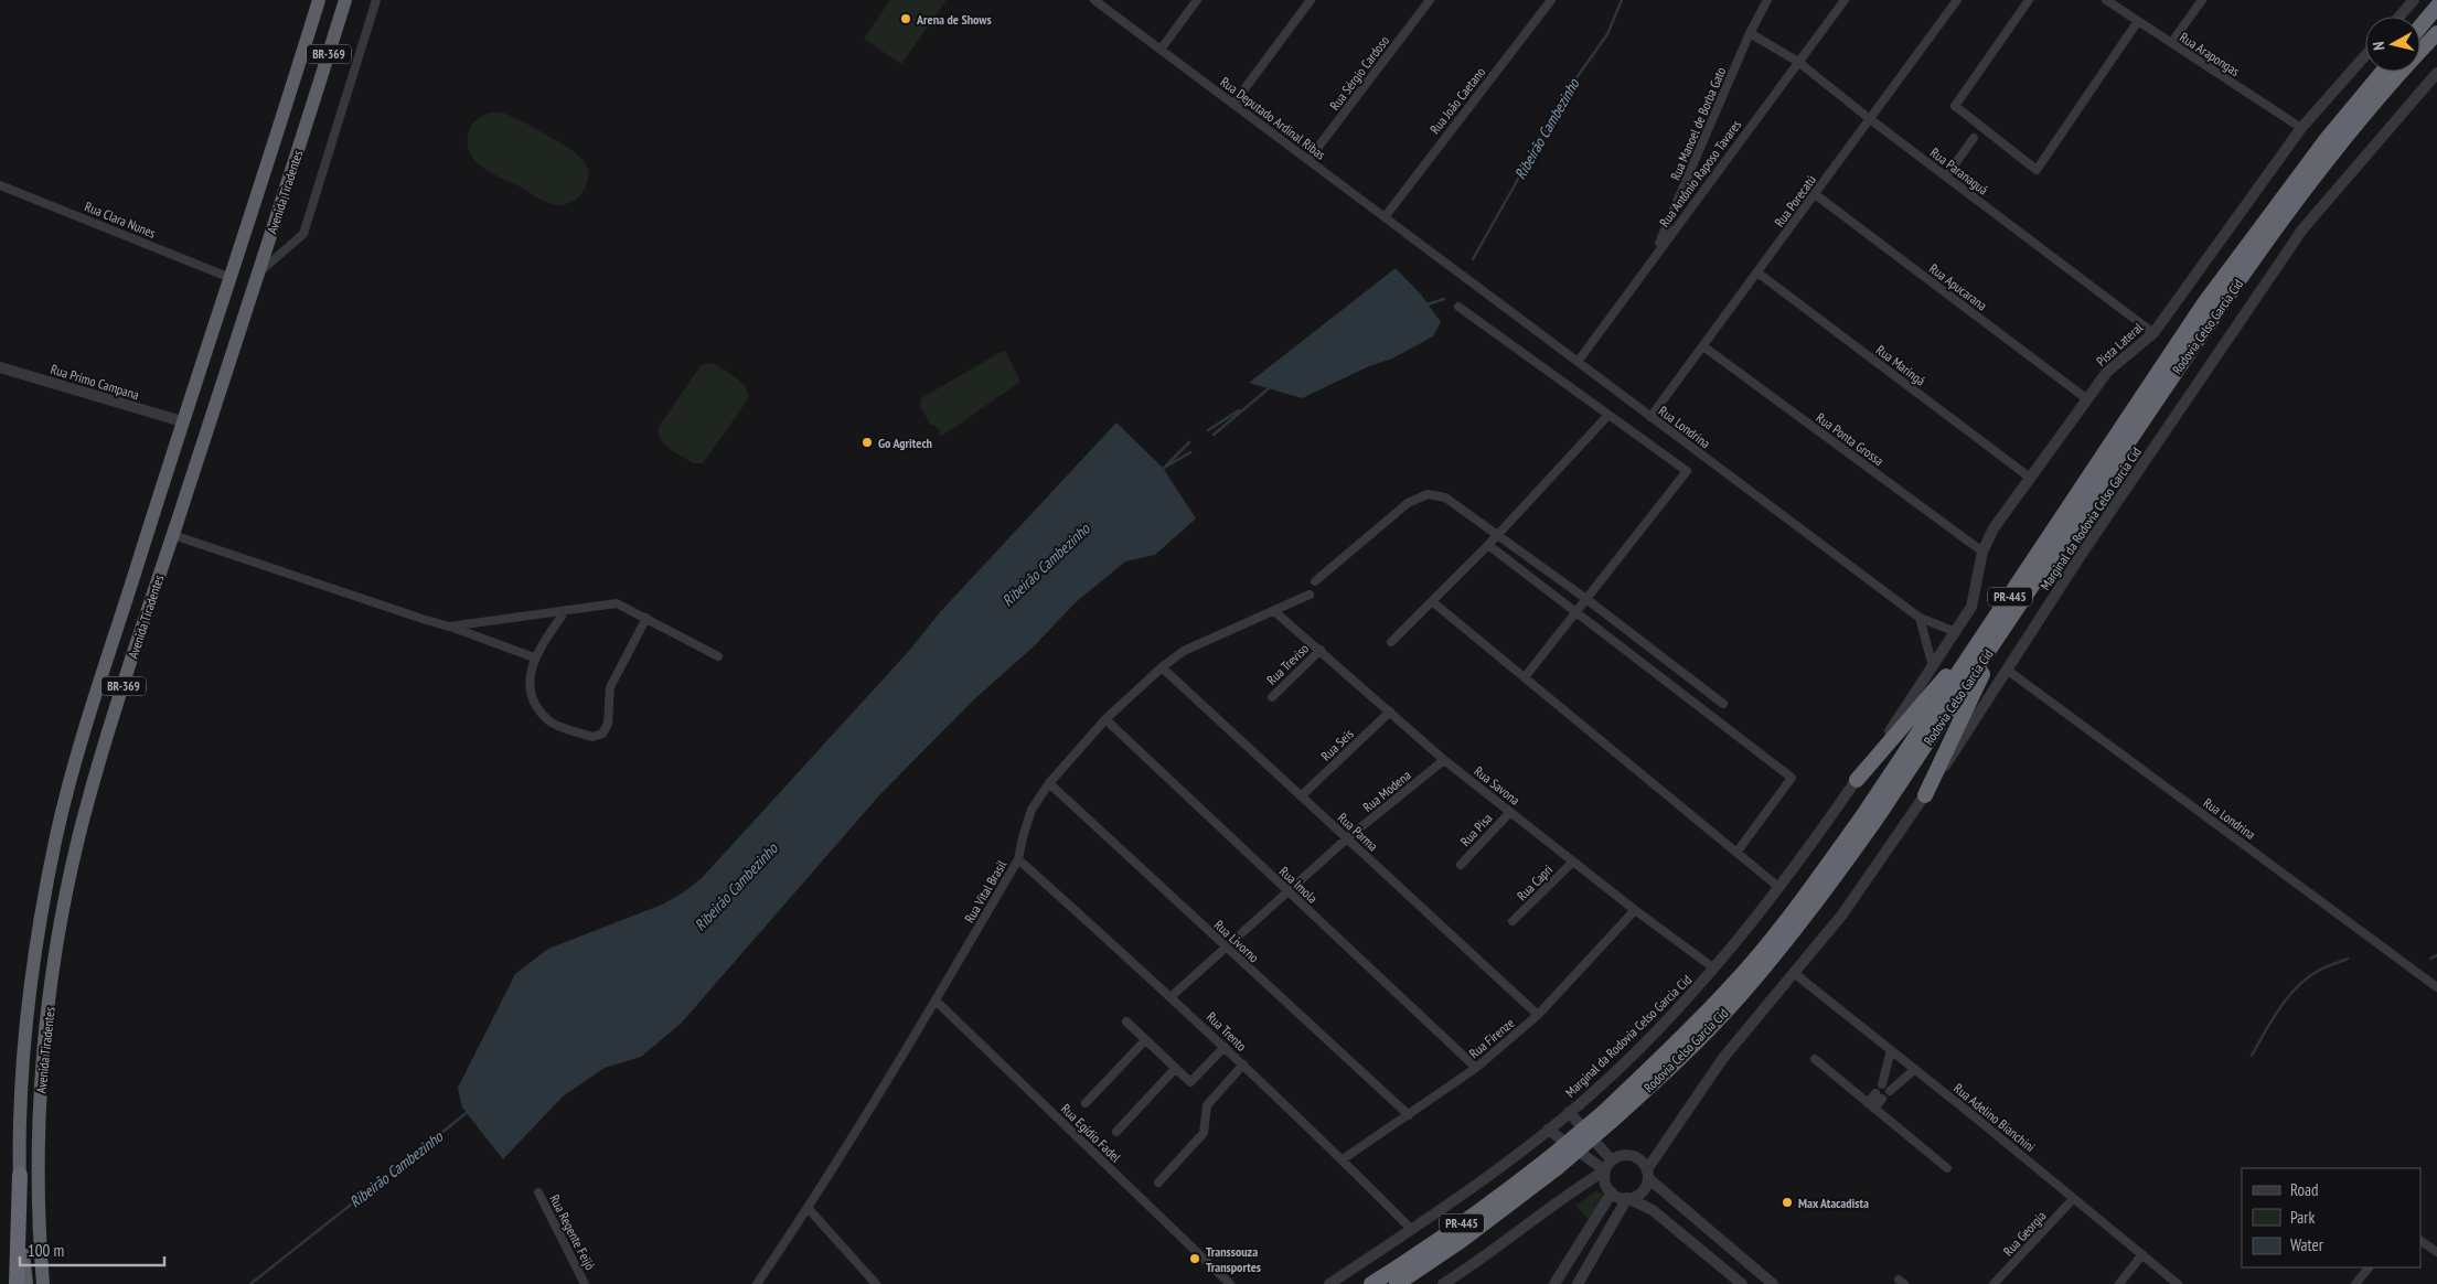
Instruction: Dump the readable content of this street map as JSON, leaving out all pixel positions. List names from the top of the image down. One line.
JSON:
{"streets":{"highway":["BR-369","Avenida Tiradentes","Rodovia Celso Garcia Cid","PR-445"],"street":["Rua Arapongas","Rua Sérgio Cardoso","Rua João Caetano","Rua Deputado Ardinal Ribas","Rua Manoel de Borba Gato","Rua Paranaguá","Rua Antônio Raposo Tavares","Rua Porecatú","Rua Clara Nunes","Rua Apucarana","Pista Lateral","Rua Maringá","Rua Primo Campana","Rua Londrina","Rua Ponta Grossa","Marginal da Rodovia Celso Garcia Cid","Rua Treviso","Rua Seis","Rua Savona","Rua Modena","Rua Pisa","Rua Parma","Rua Capri","Rua Imola","Rua Vital Brasil","Rua Livorno","Rua Trento","Rua Firenze","Rua Adelino Bianchini","Rua Egídio Fadel","Rua Regente Feijó","Rua Georgia"]},"crossings":[["BR-369","Avenida Tiradentes"],["Rua Arapongas","Pista Lateral"],["Rua Sérgio Cardoso","Rua Deputado Ardinal Ribas"],["Rua João Caetano","Rua Deputado Ardinal Ribas"],["Rua Deputado Ardinal Ribas","Rua Londrina"],["Rua Manoel de Borba Gato","Rua Paranaguá"],["Rua Manoel de Borba Gato","Rua Antônio Raposo Tavares"],["Rua Paranaguá","Rua Antônio Raposo Tavares"],["Rua Paranaguá","Rua Porecatú"],["Rua Paranaguá","Pista Lateral"],["Rua Antônio Raposo Tavares","Rua Londrina"],["Avenida Tiradentes","Rua Clara Nunes"],["Avenida Tiradentes","Rua Primo Campana"],["Rua Porecatú","Rua Apucarana"],["Rua Porecatú","Rua Maringá"],["Rua Porecatú","Rua Londrina"],["Rua Porecatú","Rua Ponta Grossa"],["Rua Apucarana","Pista Lateral"],["Pista Lateral","Rua Maringá"],["Pista Lateral","Rua Londrina"],["Pista Lateral","Rua Ponta Grossa"],["Pista Lateral","Marginal da Rodovia Celso Garcia Cid"],["Rua Londrina","Marginal da Rodovia Celso Garcia Cid"],["Marginal da Rodovia Celso Garcia Cid","Rua Savona"],["Marginal da Rodovia Celso Garcia Cid","Rua Trento"],["Marginal da Rodovia Celso Garcia Cid","Rua Adelino Bianchini"],["Rua Treviso","Rua Savona"],["Rua Seis","Rua Savona"],["Rua Seis","Rua Parma"],["Rua Savona","Rua Modena"],["Rua Savona","Rua Pisa"],["Rua Savona","Rua Capri"],["Rua Savona","Rua Vital Brasil"],["Rua Savona","Rua Firenze"],["Rua Modena","Rua Parma"],["Rua Modena","Rua Imola"],["Rua Modena","Rua Livorno"],["Rua Modena","Rua Trento"],["Rua Parma","Rua Vital Brasil"],["Rua Parma","Rua Firenze"],["Rua Imola","Rua Vital Brasil"],["Rua Imola","Rua Firenze"],["Rua Vital Brasil","Rua Livorno"],["Rua Vital Brasil","Rua Trento"],["Rua Vital Brasil","Rua Egídio Fadel"],["Rua Livorno","Rua Firenze"],["Rua Trento","Rua Firenze"],["Rua Adelino Bianchini","Rua Georgia"]],"water":["Ribeirão Cambezinho"],"places":["Arena de Shows","Go Agritech","Max Atacadista","Transsouza Transportes"],"legend":["Road","Park","Water"],"scale_bar":"100 m","north":"left"}
